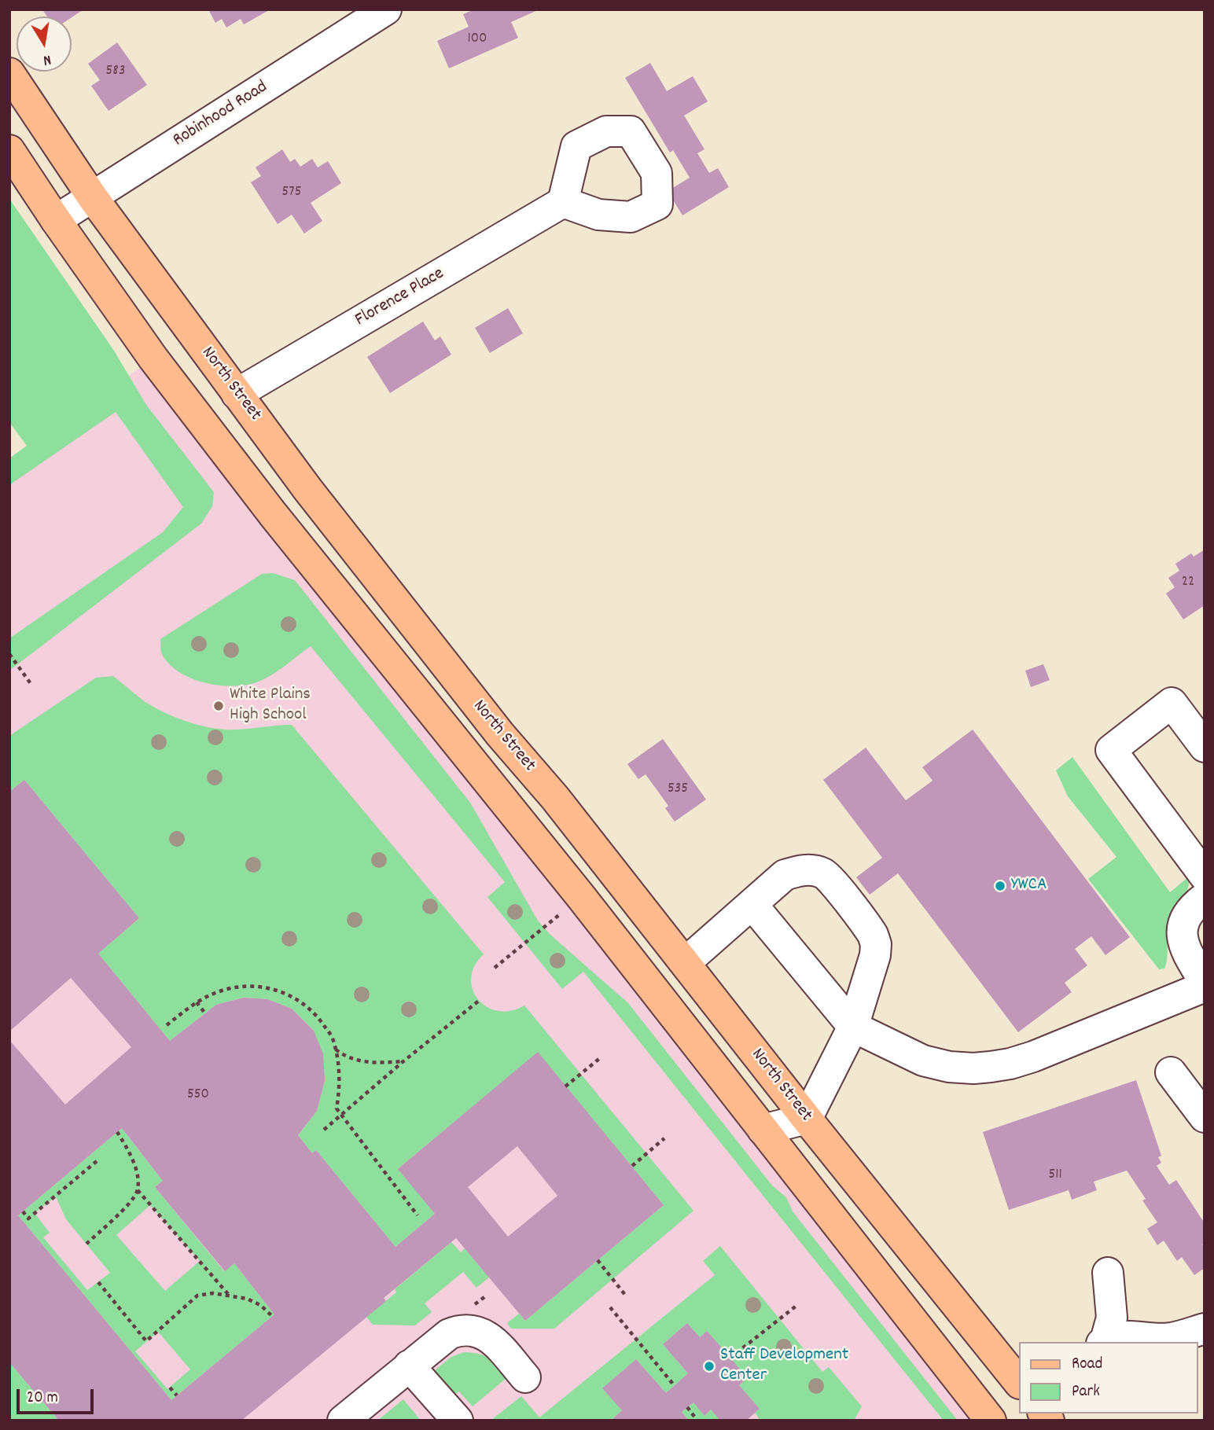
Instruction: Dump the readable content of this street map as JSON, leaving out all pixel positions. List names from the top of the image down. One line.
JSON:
{"streets":{"main road":["North Street"],"street":["Robinhood Road","Florence Place"]},"crossings":[["Robinhood Road","North Street"],["Florence Place","North Street"]],"places":["White Plains High School","YWCA","Staff Development Center"],"house_numbers":["100","583","575","22","535","550","511"],"legend":["Road","Park"],"scale_bar":"20 m","north":"bottom"}
